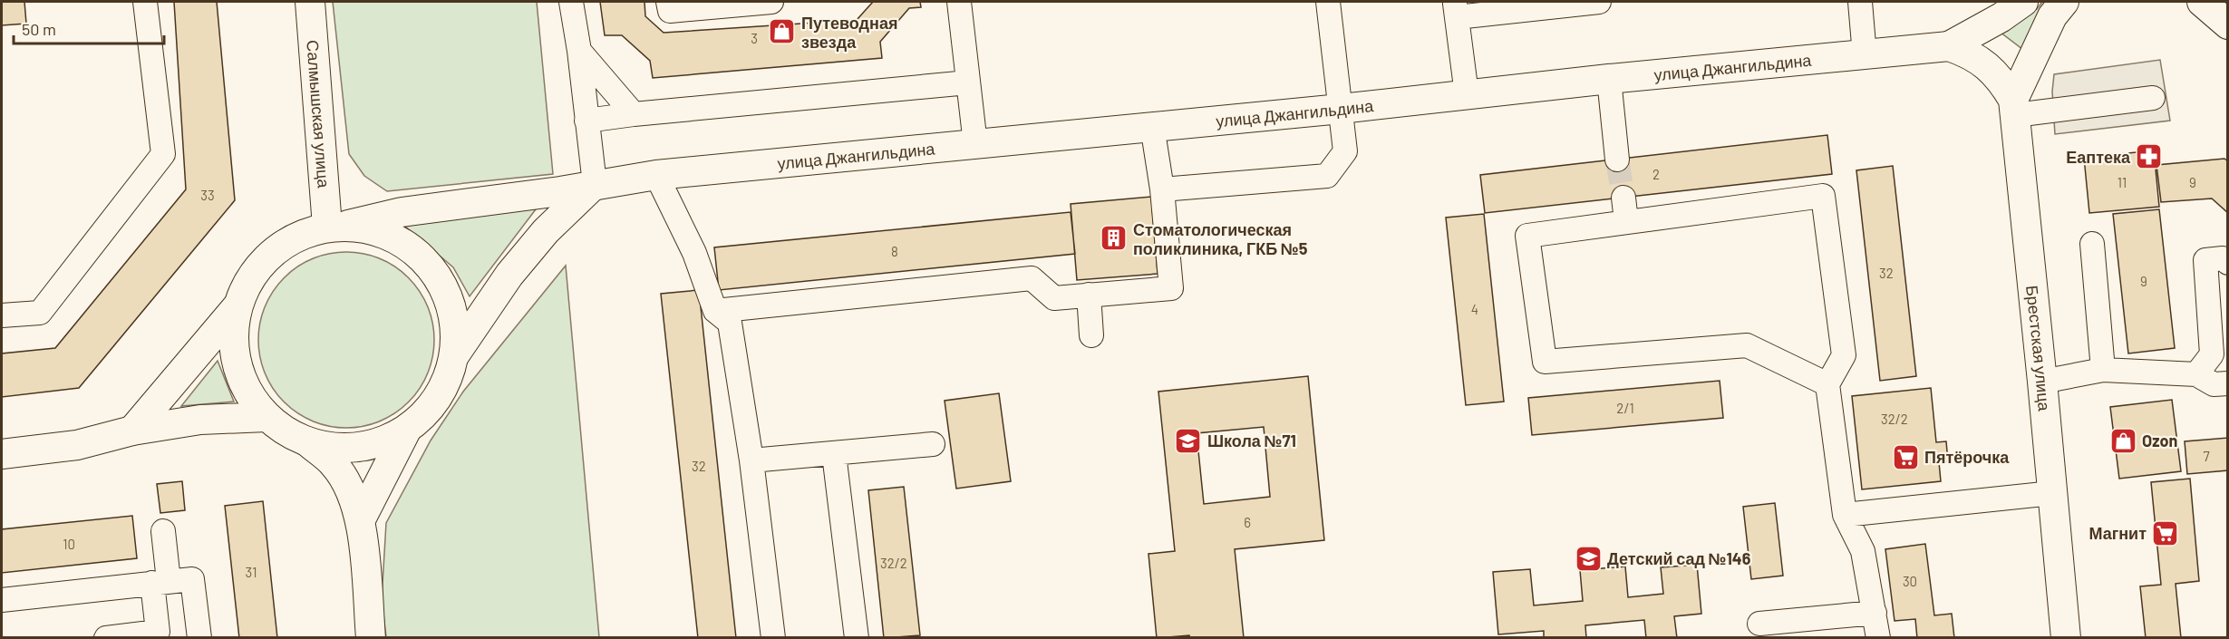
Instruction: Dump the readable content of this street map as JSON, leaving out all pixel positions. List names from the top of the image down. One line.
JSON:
{"streets":{"main road":["улица Джангильдина","Салмышская улица","Брестская улица"]},"crossings":[["улица Джангильдина","Салмышская улица"],["улица Джангильдина","Брестская улица"]],"places":{"shop":["Путеводная звезда","Ozon"],"pharmacy":["Еаптека"],"building":["Стоматологическая поликлиника, ГКБ №5"],"school or university":["Школа №71","Детский сад №146"],"supermarket":["Пятёрочка","Магнит"]},"house_numbers":["3","2","11","9","33","8","32","9","4","2/1","32/2","7","32","6","10","32/2","31","30"],"scale_bar":"50 m"}
